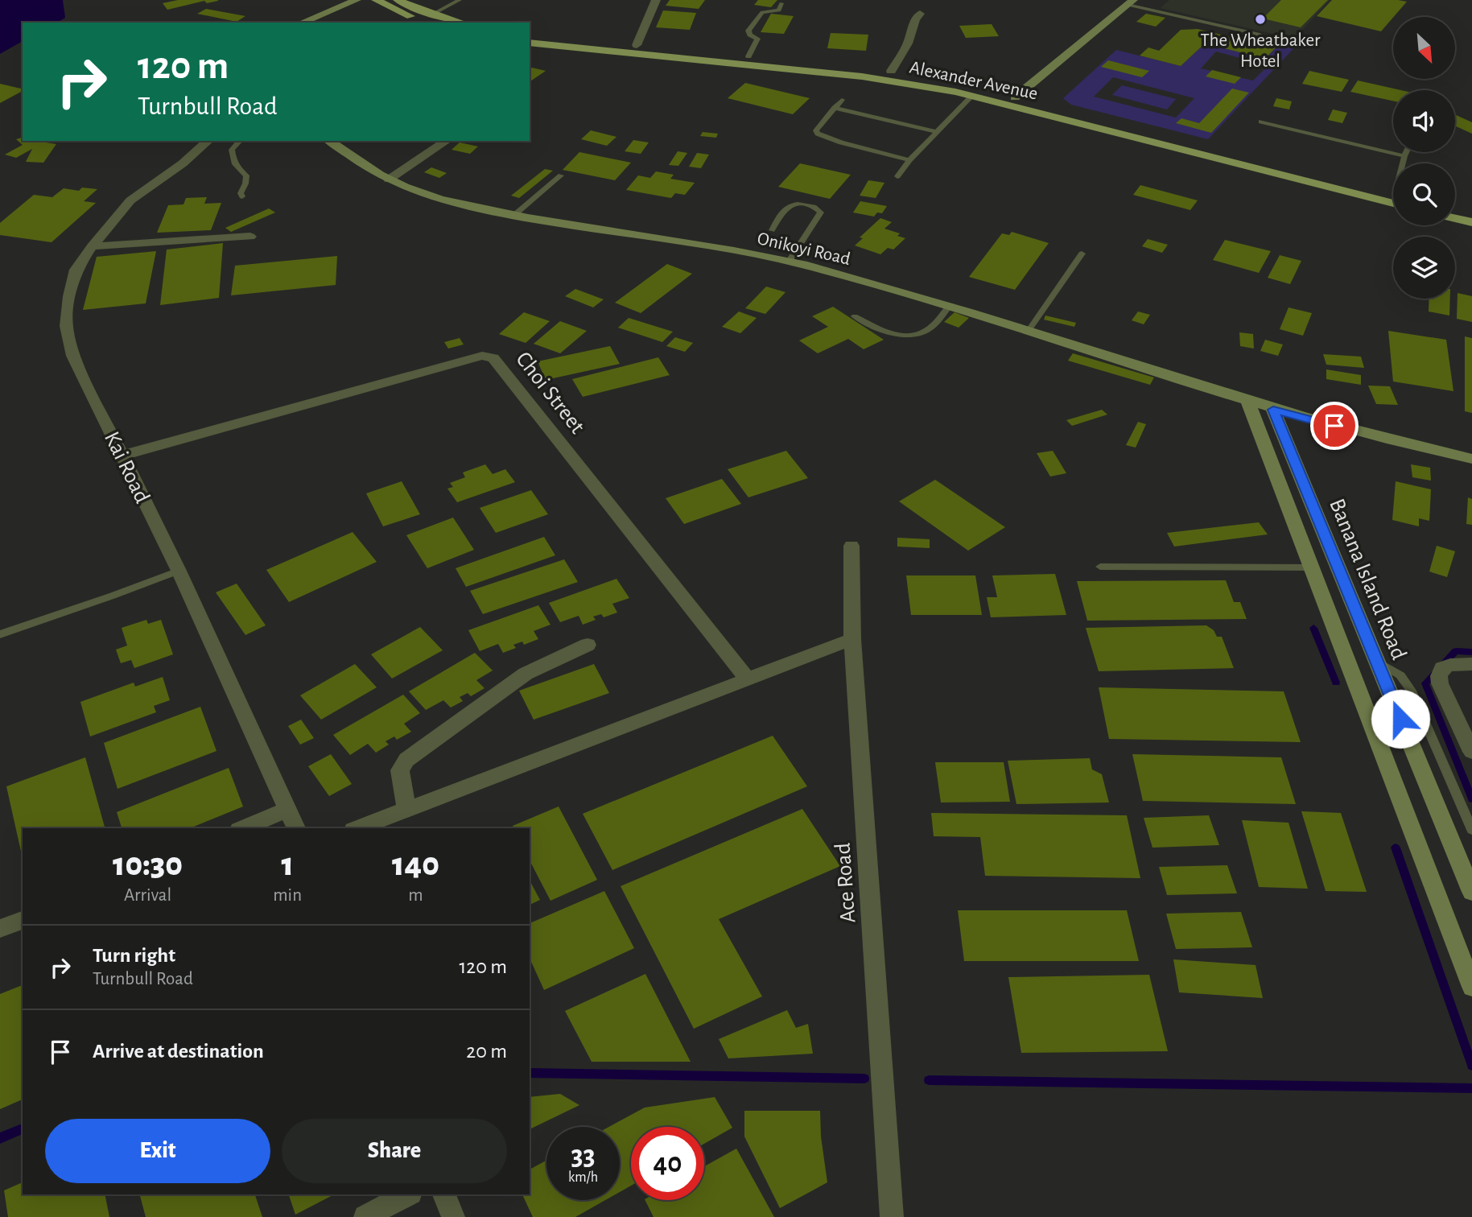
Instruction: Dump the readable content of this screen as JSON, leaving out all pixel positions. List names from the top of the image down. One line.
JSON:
{"streets":{"main road":["Alexander Avenue"],"street":["Onikoyi Road","Choi Street","Kai Road","Banana Island Road","Ace Road"]},"crossings":[["Onikoyi Road","Banana Island Road"],["Choi Street","Kai Road"]],"places":["The Wheatbaker Hotel"],"north":"bottom right","page":{"turn":["120 m","Turnbull Road"],"eta":["10:30","Arrival","1","min","140","m"],"list":[{"name":"Turn right","note":"Turnbull Road","value":"120 m"},{"name":"Arrive at destination","value":"20 m"}],"buttons":["Exit","Share"],"speed":"33 km/h","limit":"40"}}
